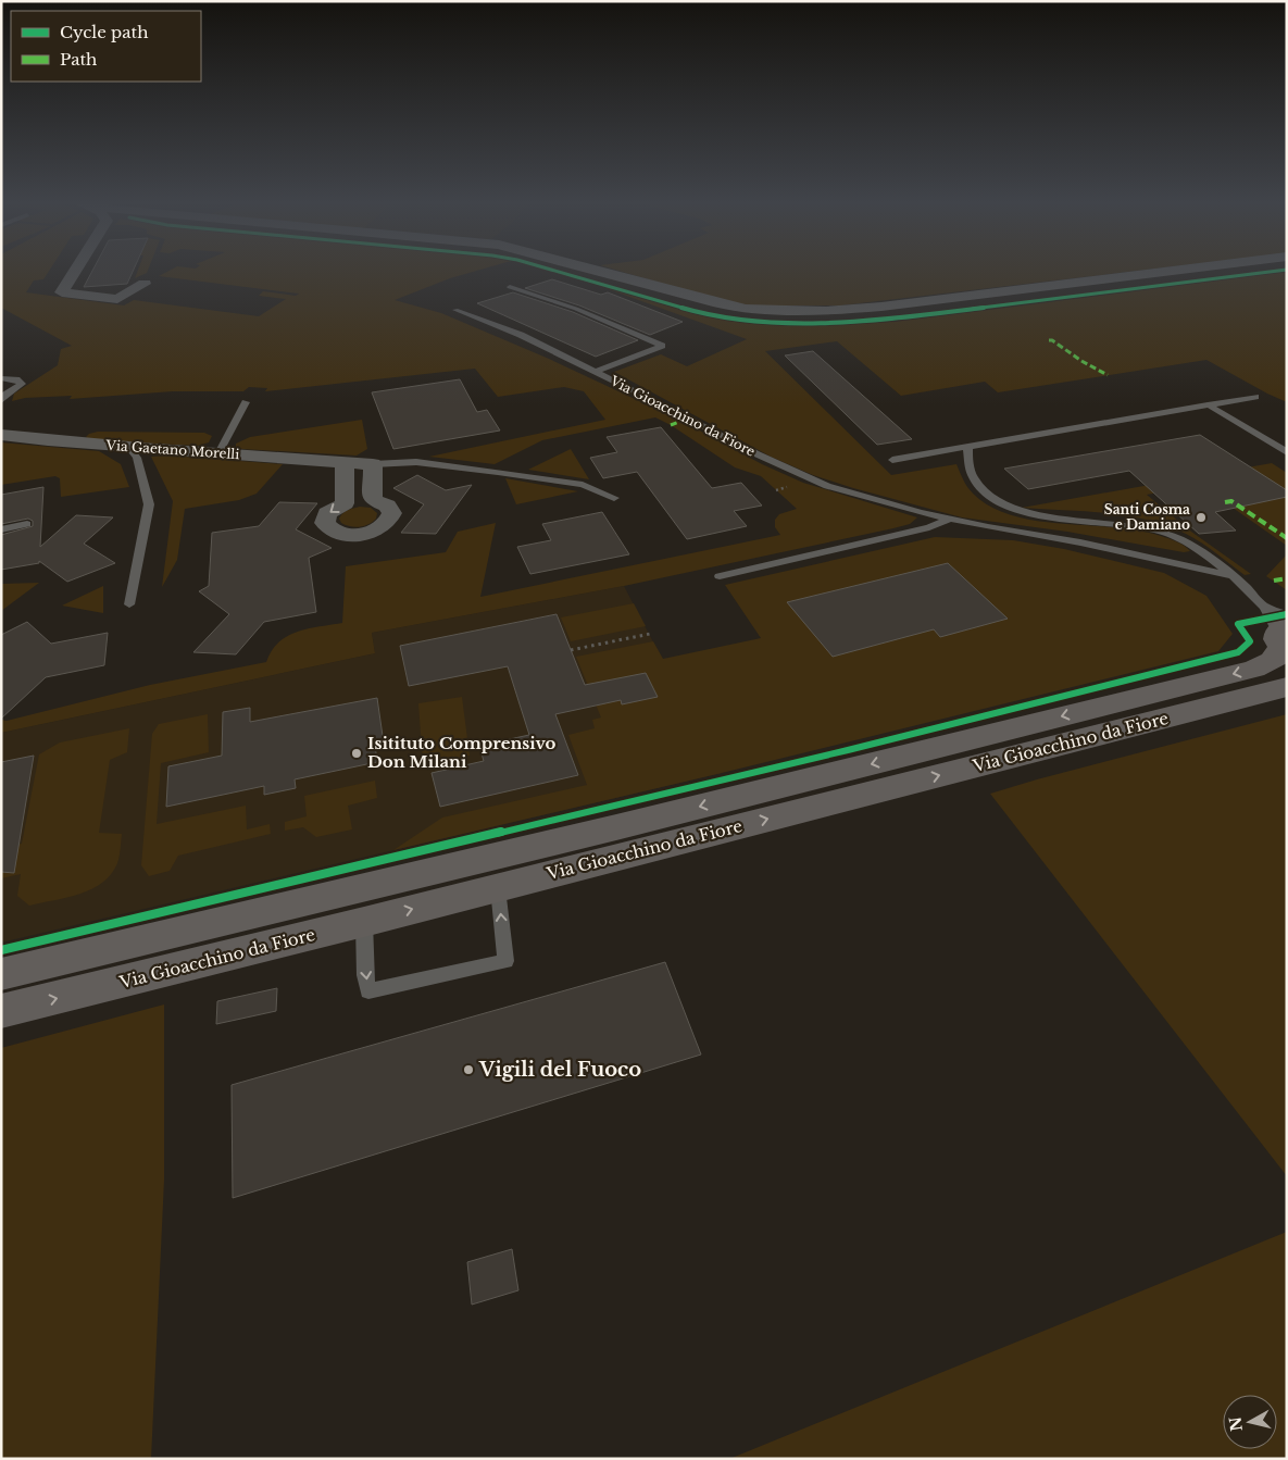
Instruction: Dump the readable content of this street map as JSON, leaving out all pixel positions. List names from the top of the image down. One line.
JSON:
{"streets":{"street":["Via Gioacchino da Fiore","Via Gaetano Morelli"]},"places":["Santi Cosma e Damiano","Isitituto Comprensivo Don Milani","Vigili del Fuoco"],"legend":["Cycle path","Path"],"north":"left"}
